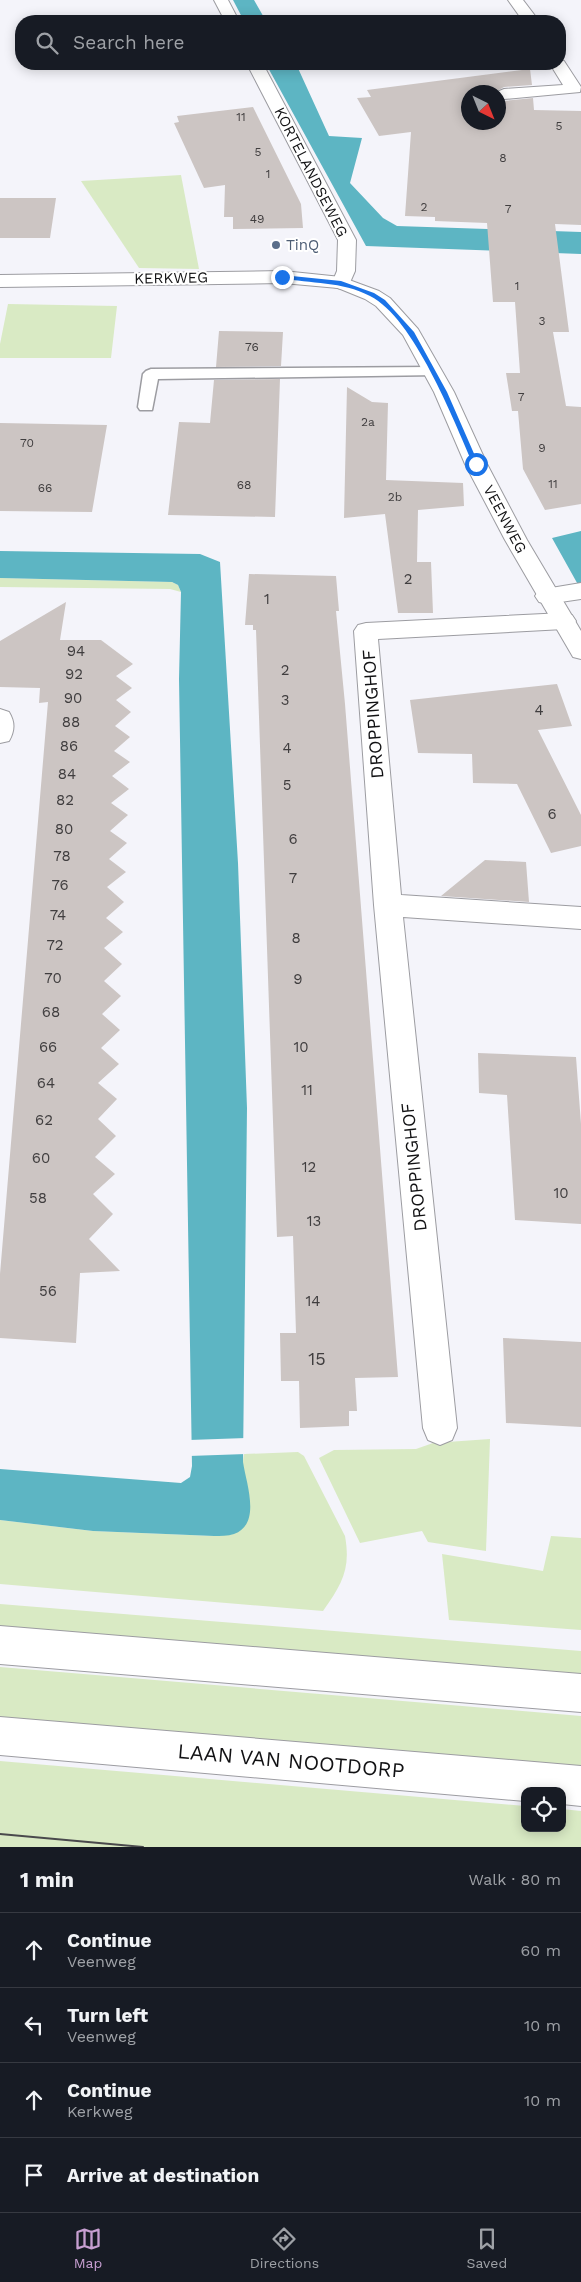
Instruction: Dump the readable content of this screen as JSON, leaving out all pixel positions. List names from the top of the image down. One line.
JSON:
{"streets":{"street":["KORTELANDSEWEG","KERKWEG","VEENWEG","DROPPINGHOF","LAAN VAN NOOTDORP"]},"crossings":[["KORTELANDSEWEG","KERKWEG"],["KORTELANDSEWEG","VEENWEG"],["KERKWEG","VEENWEG"],["VEENWEG","DROPPINGHOF"]],"places":["TinQ"],"house_numbers":["11","5","5","8","1","2","7","49","1","3","76","7","2a","70","9","11","68","66","2b","2","1","94","2","92","90","3","4","88","86","4","84","5","82","6","80","6","78","7","76","74","8","72","70","9","68","66","10","64","11","62","60","12","10","58","13","56","14","15"],"north":"bottom right","page":{"search":"Search here","heading":["1 min","Walk · 80 m"],"list":[["Continue","Veenweg","60 m"],["Turn left","Veenweg","10 m"],["Continue","Kerkweg","10 m"],"Arrive at destination"],"nav":["Map","Directions","Saved"]}}
